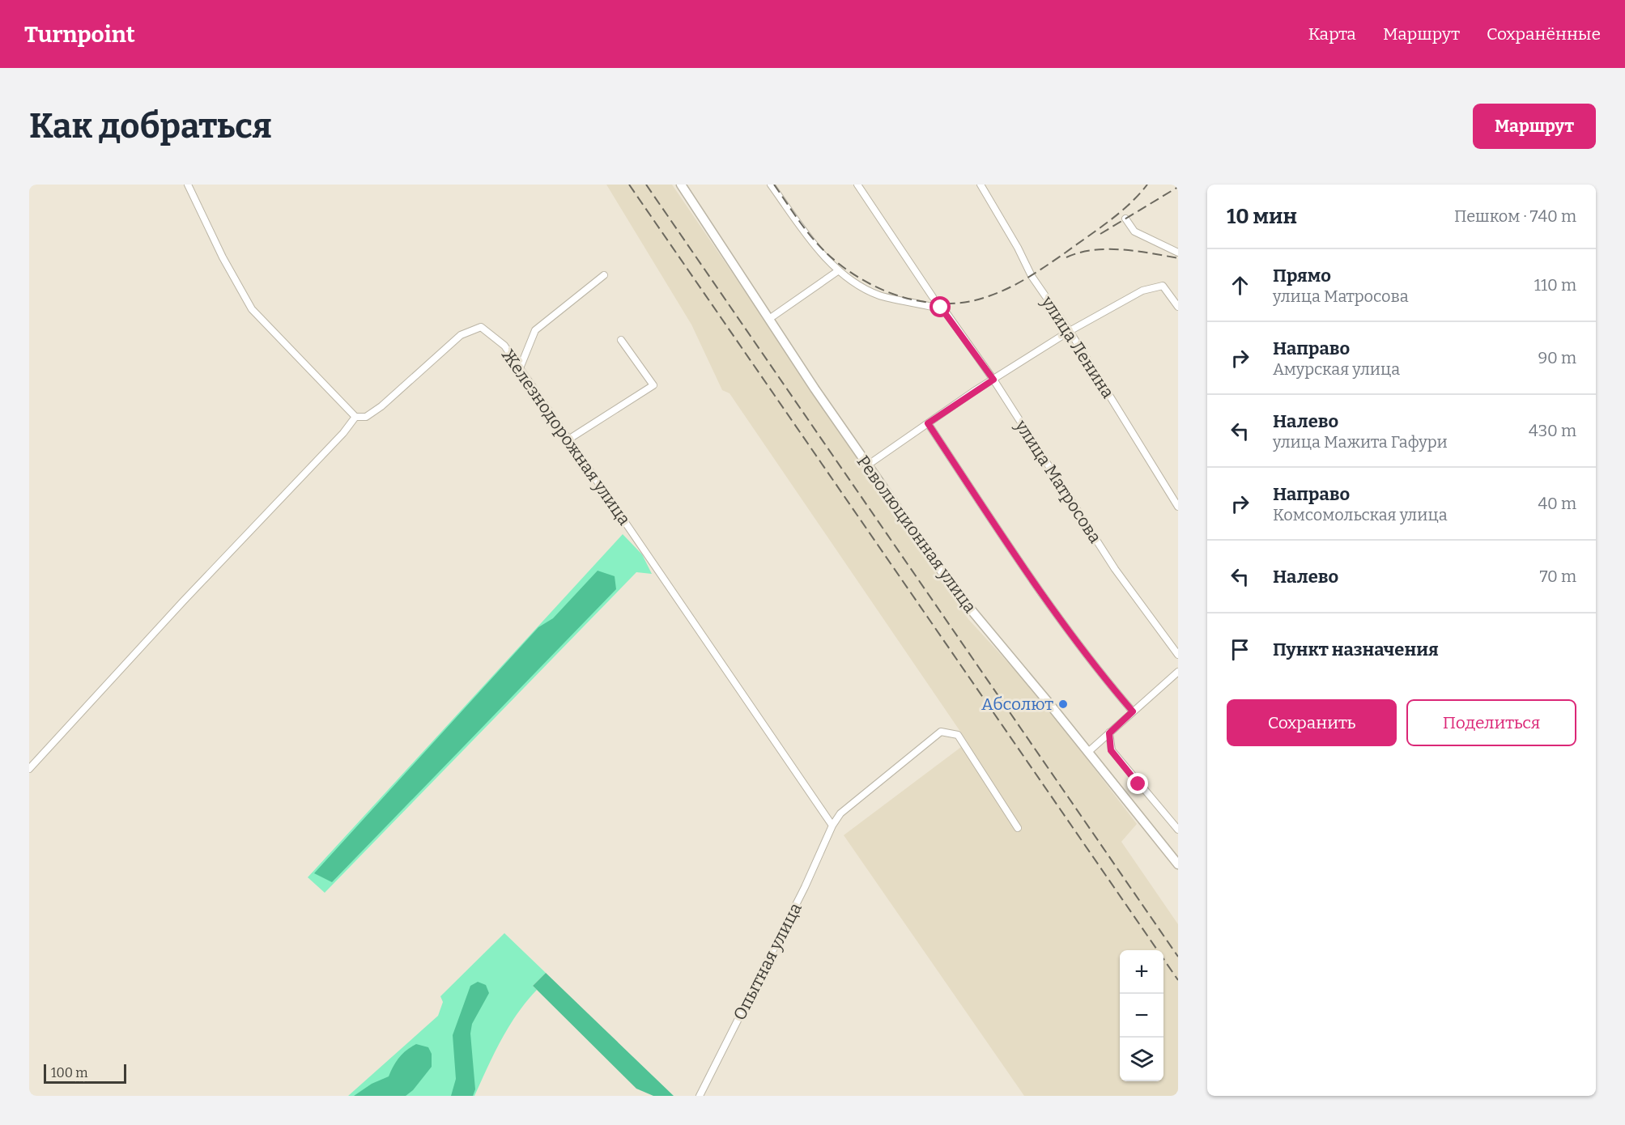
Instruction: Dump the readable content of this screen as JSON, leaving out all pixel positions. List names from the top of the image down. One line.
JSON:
{"streets":{"main road":["Революционная улица"],"street":["улица Ленина","Железнодорожная улица","улица Матросова","Опытная улица"]},"crossings":[["Железнодорожная улица","Опытная улица"]],"places":["Абсолют"],"scale_bar":"100 m","page":{"header":"Turnpoint","nav":["Карта","Маршрут","Сохранённые"],"buttons":["Маршрут",["Сохранить","Поделиться"]],"title":"Как добраться","heading":["10 мин","Пешком · 740 m"],"list":[["Прямо","улица Матросова","110 m"],["Направо","Амурская улица","90 m"],["Налево","улица Мажита Гафури","430 m"],["Направо","Комсомольская улица","40 m"],["Налево","70 m"],"Пункт назначения"],"map_buttons":["+","−"],"scale":"100 m"}}
